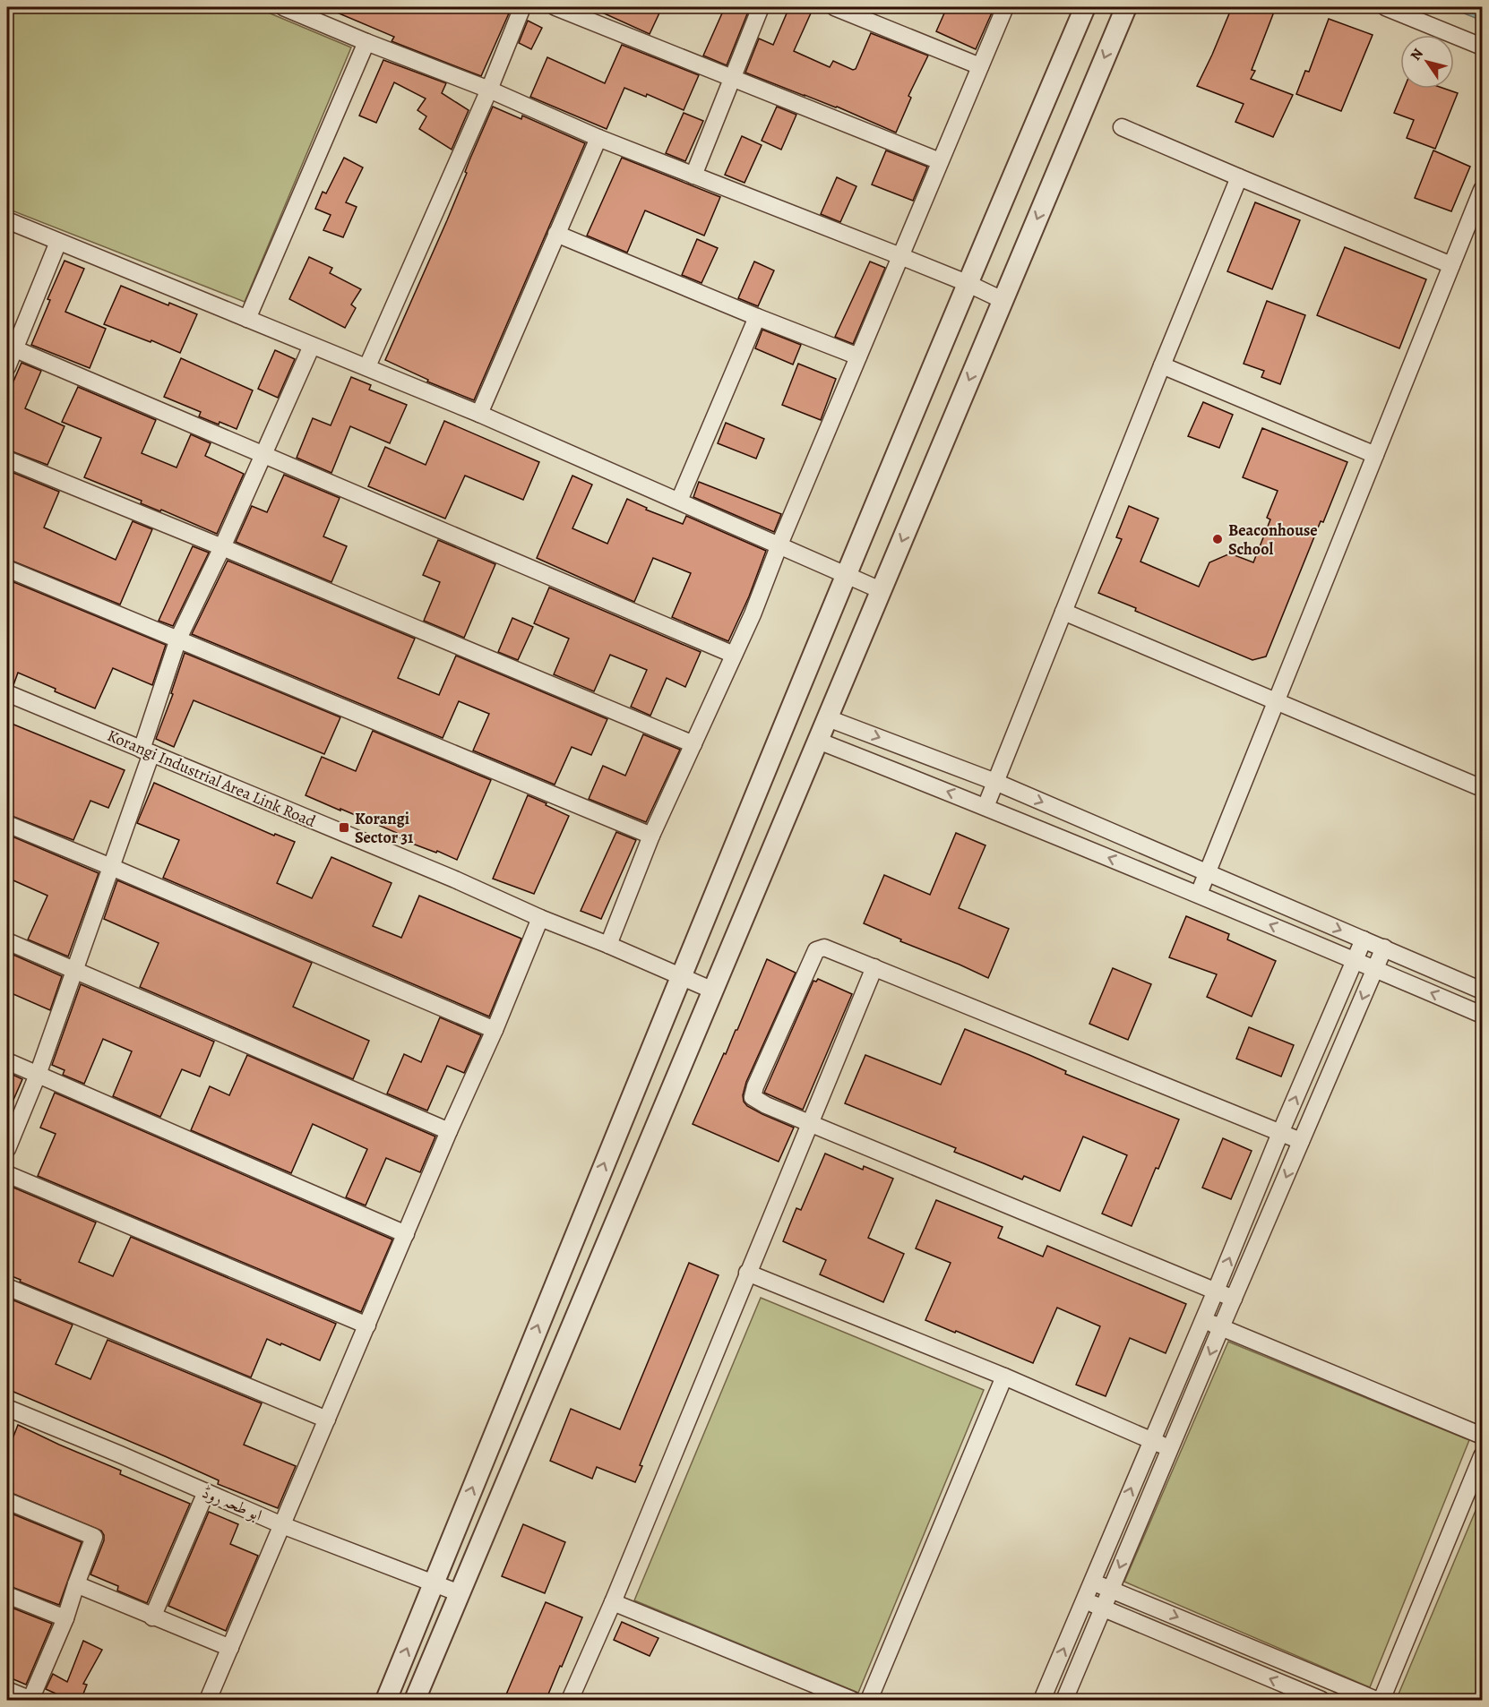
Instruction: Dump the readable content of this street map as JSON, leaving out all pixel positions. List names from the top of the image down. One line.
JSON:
{"streets":{"street":["Korangi Industrial Area Link Road","ابو طحہ روڈ"]},"places":{"other":["Beaconhouse School"],"transit":["Korangi Sector 31"]},"north":"top left"}
